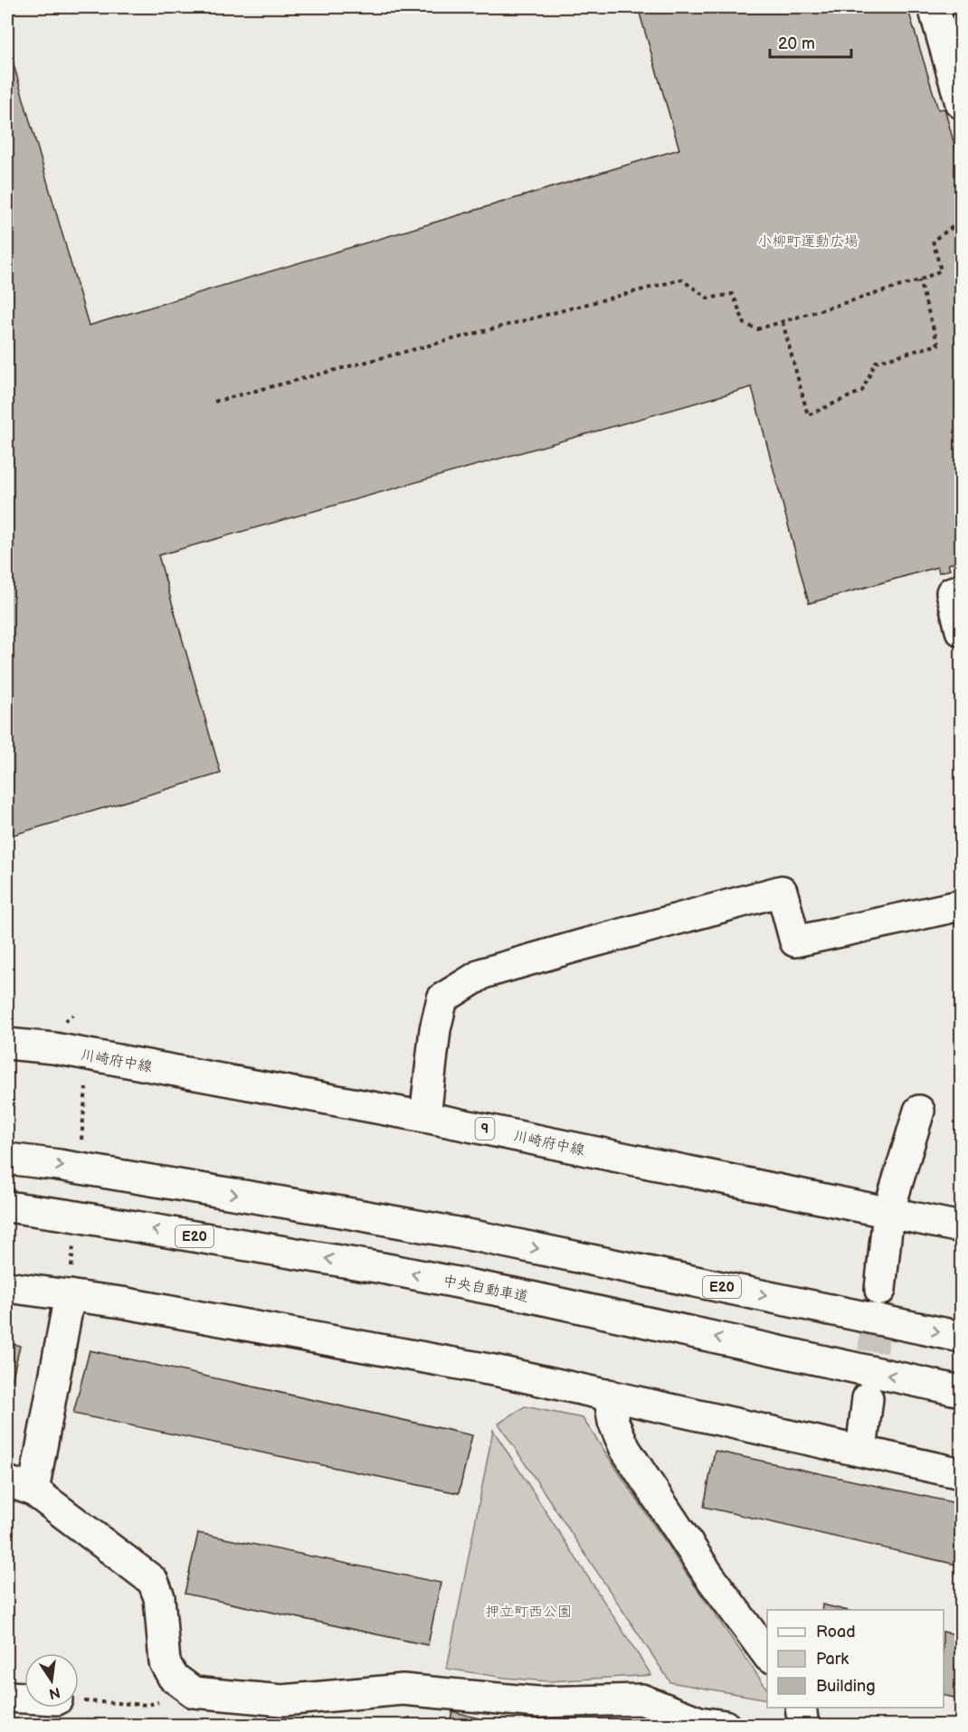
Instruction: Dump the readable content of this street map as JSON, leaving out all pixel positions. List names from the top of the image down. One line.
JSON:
{"streets":{"main road":["川崎府中線","9","E20","中央自動車道"]},"parks":["小柳町運動広場","押立町西公園"],"legend":["Road","Park","Building"],"scale_bar":"20 m","north":"bottom"}
